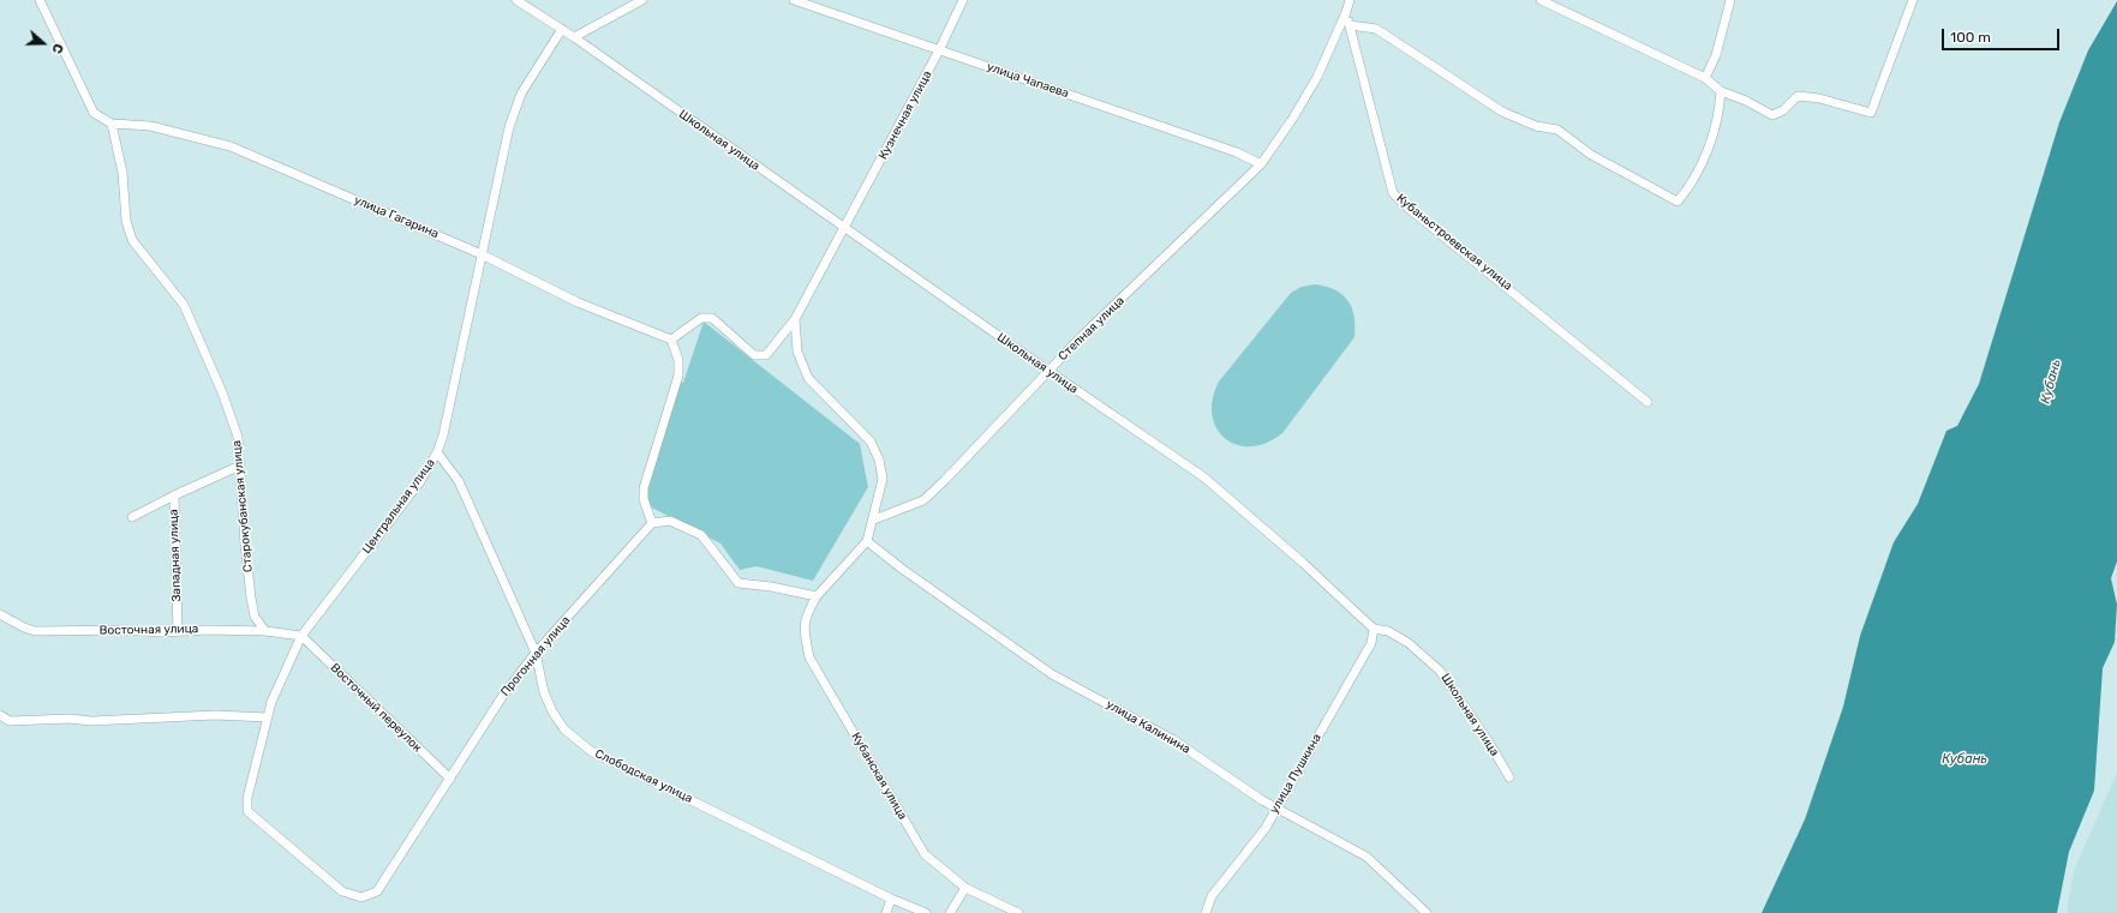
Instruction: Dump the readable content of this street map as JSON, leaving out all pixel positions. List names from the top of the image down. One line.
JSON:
{"streets":{"street":["улица Чапаева","Кузнечная улица","Школьная улица","улица Гагарина","Кубаньстроевская улица","Степная улица","Старокубанская улица","Центральная улица","Западная улица","Восточная улица","Прогонная улица","Восточный переулок","улица Калинина","улица Пушкина","Слободская улица","Кубанская улица"]},"crossings":[["улица Чапаева","Кузнечная улица"],["улица Чапаева","Степная улица"],["Кузнечная улица","Школьная улица"],["Кузнечная улица","улица Гагарина"],["Школьная улица","Степная улица"],["Школьная улица","Центральная улица"],["Школьная улица","улица Пушкина"],["улица Гагарина","Старокубанская улица"],["улица Гагарина","Центральная улица"],["Кубаньстроевская улица","Степная улица"],["Старокубанская улица","Западная улица"],["Старокубанская улица","Восточная улица"],["Центральная улица","Восточная улица"],["Центральная улица","Прогонная улица"],["Центральная улица","Восточный переулок"],["Центральная улица","Слободская улица"],["Западная улица","Восточная улица"],["Восточная улица","Восточный переулок"],["Прогонная улица","Восточный переулок"],["Прогонная улица","Слободская улица"],["улица Калинина","улица Пушкина"],["улица Калинина","Кубанская улица"]],"water":["Кубань"],"scale_bar":"100 m","north":"right"}
